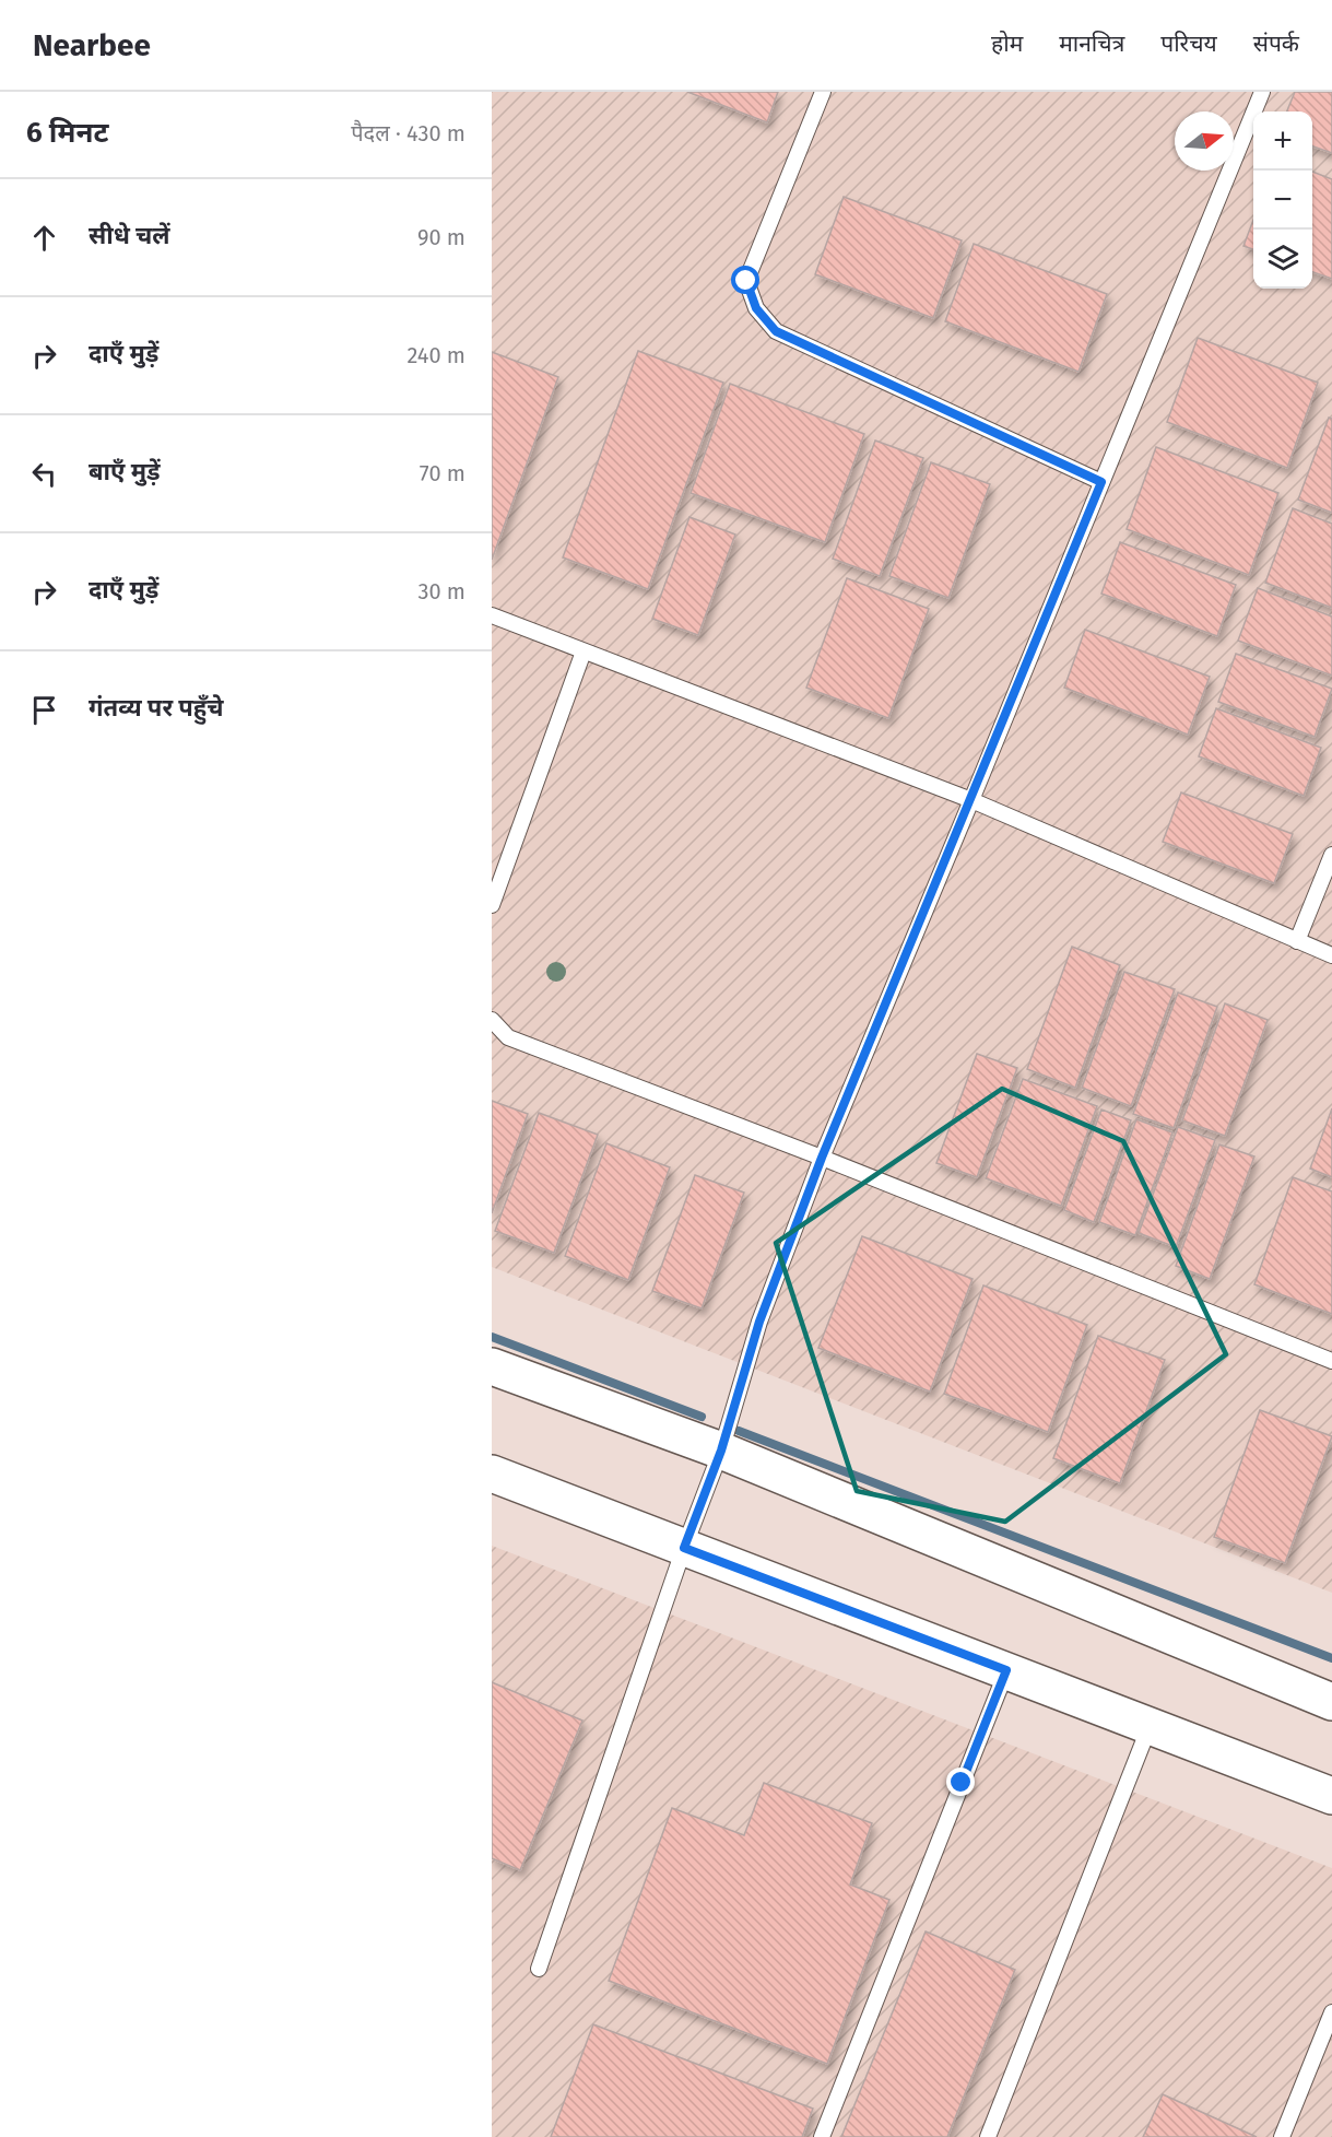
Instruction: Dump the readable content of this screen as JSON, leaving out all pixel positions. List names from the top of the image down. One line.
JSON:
{"north":"right","page":{"header":"Nearbee","nav":["होम","मानचित्र","परिचय","संपर्क"],"heading":["6 मिनट","पैदल · 430 m"],"map_buttons":["+","−"],"list":[["सीधे चलें","90 m"],["दाएँ मुड़ें","240 m"],["बाएँ मुड़ें","70 m"],["दाएँ मुड़ें","30 m"],"गंतव्य पर पहुँचे"]}}
